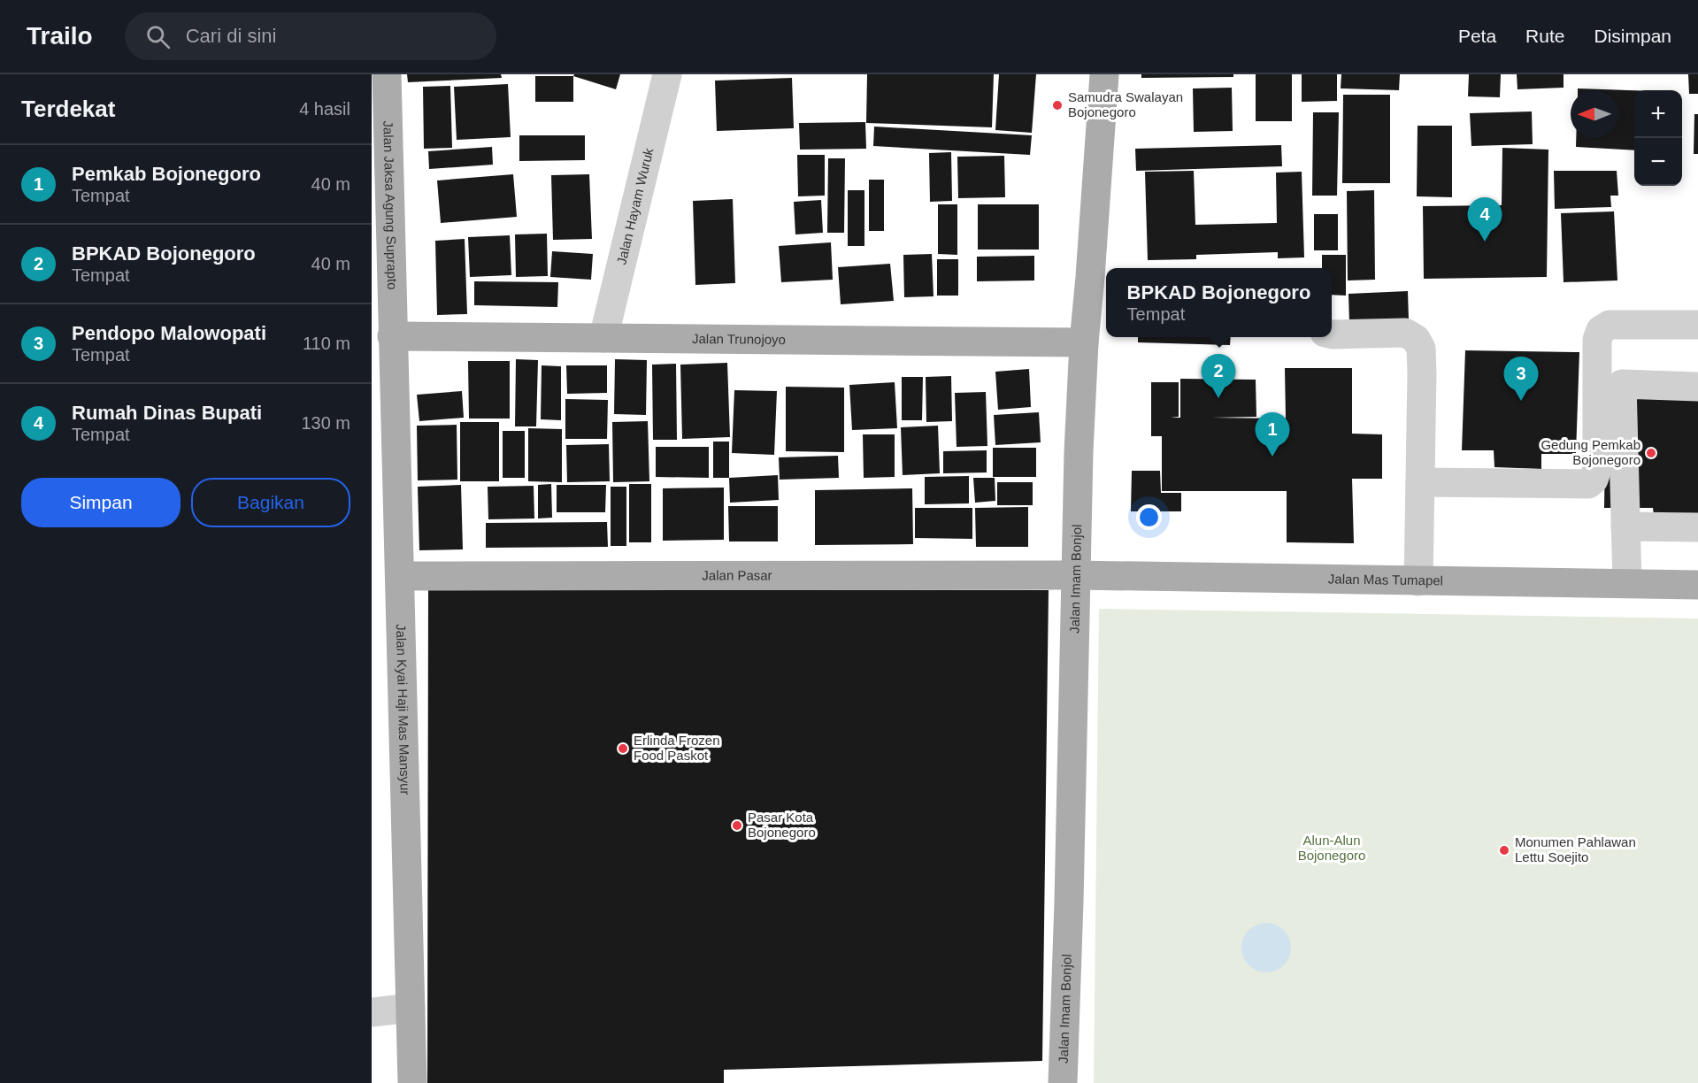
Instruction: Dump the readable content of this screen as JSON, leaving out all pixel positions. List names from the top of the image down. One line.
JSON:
{"streets":{"main road":["Jalan Jaksa Agung Suprapto","Jalan Trunojoyo","Jalan Pasar","Jalan Imam Bonjol","Jalan Mas Tumapel","Jalan Kyai Haji Mas Mansyur"],"street":["Jalan Hayam Wuruk"]},"crossings":[["Jalan Jaksa Agung Suprapto","Jalan Trunojoyo"],["Jalan Jaksa Agung Suprapto","Jalan Kyai Haji Mas Mansyur"],["Jalan Hayam Wuruk","Jalan Trunojoyo"],["Jalan Trunojoyo","Jalan Imam Bonjol"],["Jalan Trunojoyo","Jalan Kyai Haji Mas Mansyur"],["Jalan Pasar","Jalan Imam Bonjol"],["Jalan Pasar","Jalan Mas Tumapel"],["Jalan Pasar","Jalan Kyai Haji Mas Mansyur"],["Jalan Imam Bonjol","Jalan Mas Tumapel"]],"parks":["Alun-Alun Bojonegoro"],"places":["Samudra Swalayan Bojonegoro","Gedung Pemkab Bojonegoro","Erlinda Frozen Food Paskot","Pasar Kota Bojonegoro","Monumen Pahlawan Lettu Soejito"],"north":"left","page":{"header":"Trailo","search":"Cari di sini","nav":["Peta","Rute","Disimpan"],"heading":["Terdekat","4 hasil"],"map_buttons":["+","−"],"list":[{"mark":"1","name":"Pemkab Bojonegoro","note":"Tempat","value":"40 m"},{"mark":"2","name":"BPKAD Bojonegoro","note":"Tempat","value":"40 m"},{"mark":"3","name":"Pendopo Malowopati","note":"Tempat","value":"110 m"},{"mark":"4","name":"Rumah Dinas Bupati","note":"Tempat","value":"130 m"}],"pins":["4","2","3","1"],"popup":["BPKAD Bojonegoro","Tempat"],"buttons":["Simpan","Bagikan"]}}
